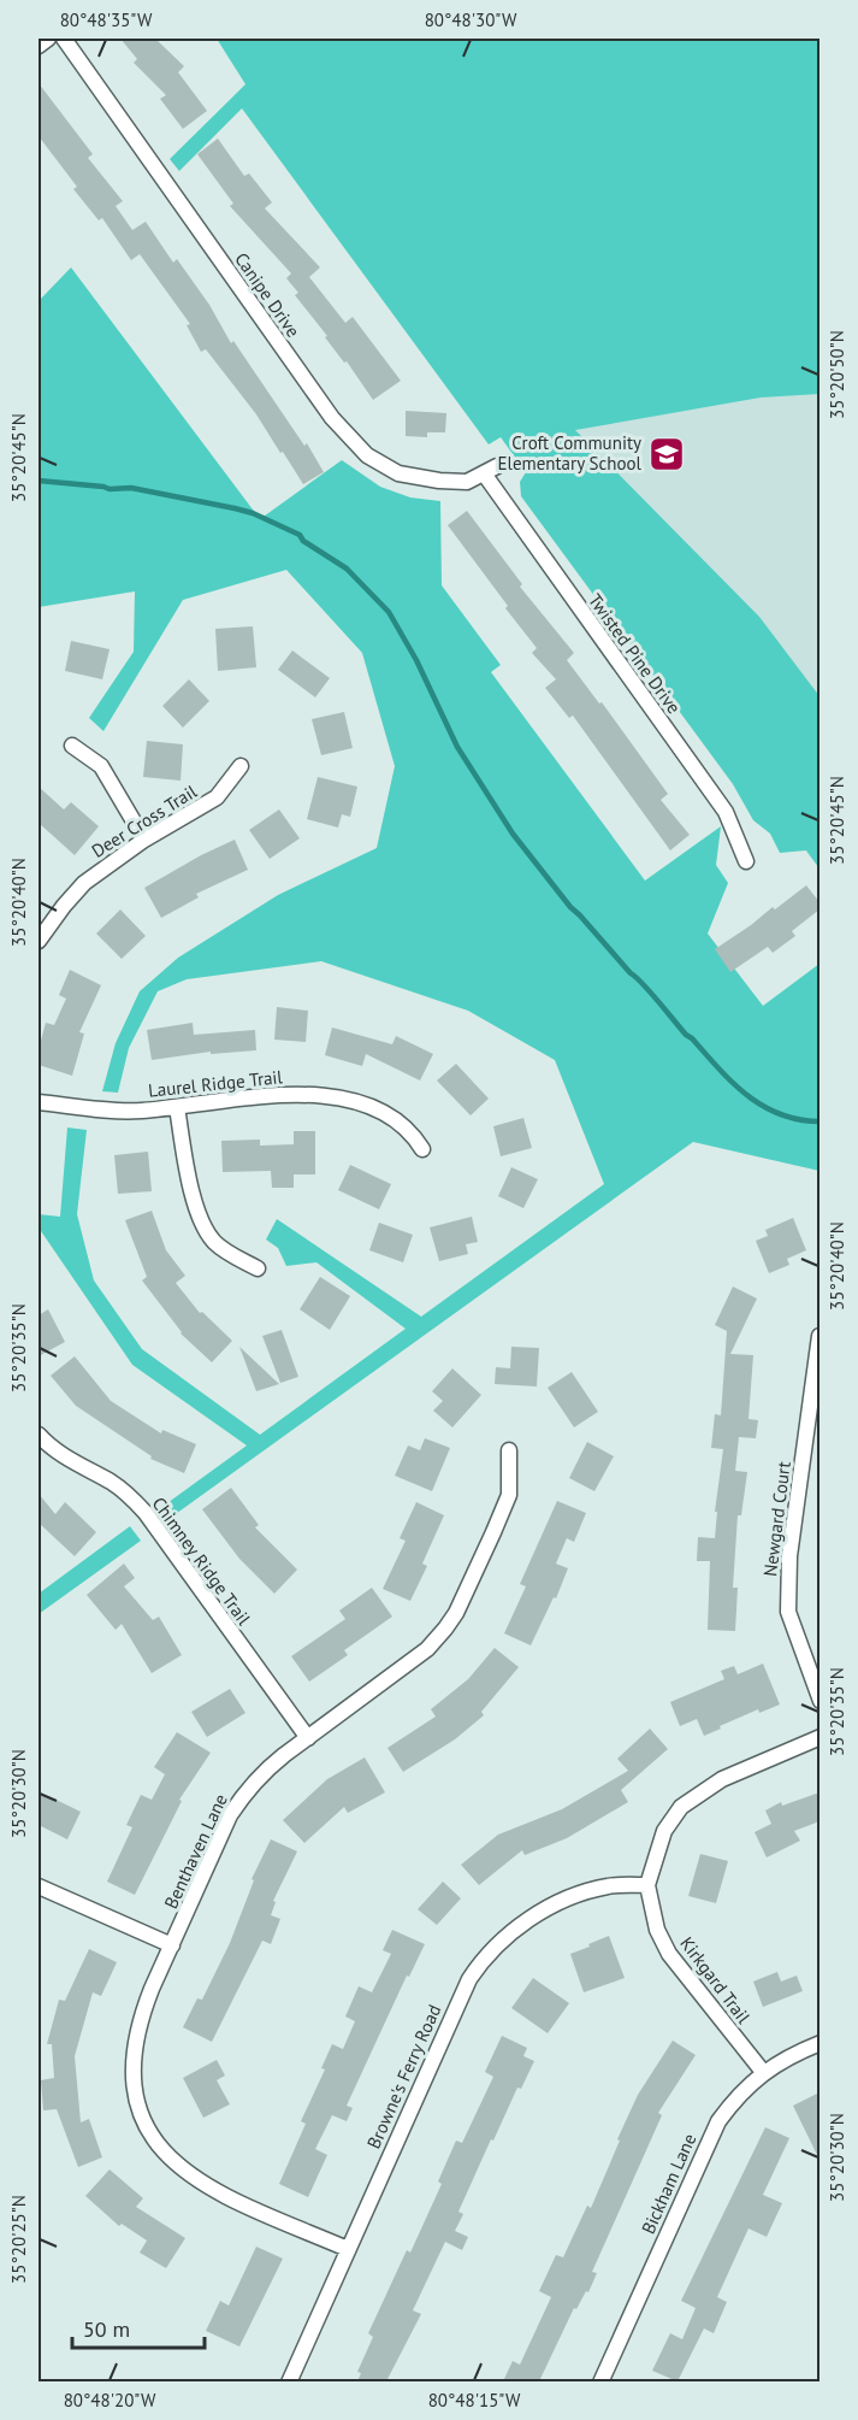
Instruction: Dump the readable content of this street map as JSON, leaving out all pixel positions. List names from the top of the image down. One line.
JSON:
{"streets":{"street":["Canipe Drive","Twisted Pine Drive","Deer Cross Trail","Laurel Ridge Trail","Newgard Court","Chimney Ridge Trail","Benthaven Lane","Kirkgard Trail","Browne's Ferry Road","Bickham Lane"]},"crossings":[["Canipe Drive","Twisted Pine Drive"],["Chimney Ridge Trail","Benthaven Lane"],["Benthaven Lane","Browne's Ferry Road"],["Kirkgard Trail","Browne's Ferry Road"],["Kirkgard Trail","Bickham Lane"]],"places":{"school or university":["Croft Community Elementary School"]},"scale_bar":"50 m","coordinates":["80°48'35\"W","80°48'30\"W","35°20'50\"N","35°20'45\"N","35°20'40\"N","35°20'35\"N","35°20'30\"N","35°20'25\"N","80°48'20\"W","80°48'15\"W"]}
